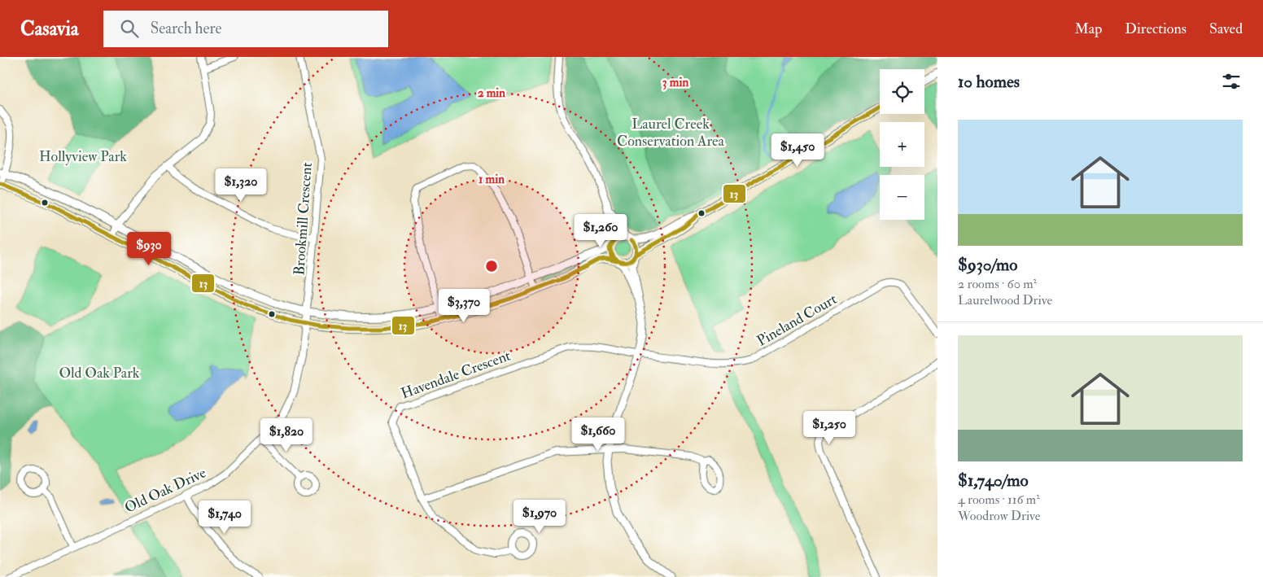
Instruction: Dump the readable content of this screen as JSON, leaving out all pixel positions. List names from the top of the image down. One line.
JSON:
{"streets":{"street":["Brookmill Crescent","Pineland Court","Havendale Crescent","Old Oak Drive"]},"crossings":[["Brookmill Crescent","Old Oak Drive"],["Pineland Court","Havendale Crescent"]],"parks":["Laurel Creek Conservation Area","Hollyview Park","Old Oak Park"],"lines":["transit line 13"],"page":{"header":"Casavia","search":"Search here","nav":["Map","Directions","Saved"],"heading":"10 homes","map_buttons":["+","−"],"list":[{"name":"$930/mo","note":"2 rooms · 60 m² · Laurelwood Drive"},{"name":"$1,740/mo","note":"4 rooms · 116 m² · Woodrow Drive"}],"price":["$1,450","$1,320","$1,260","$930","$3,370","$1,250","$1,660","$1,820","$1,970","$1,740"]},"rings":["3 min","2 min","1 min"]}
